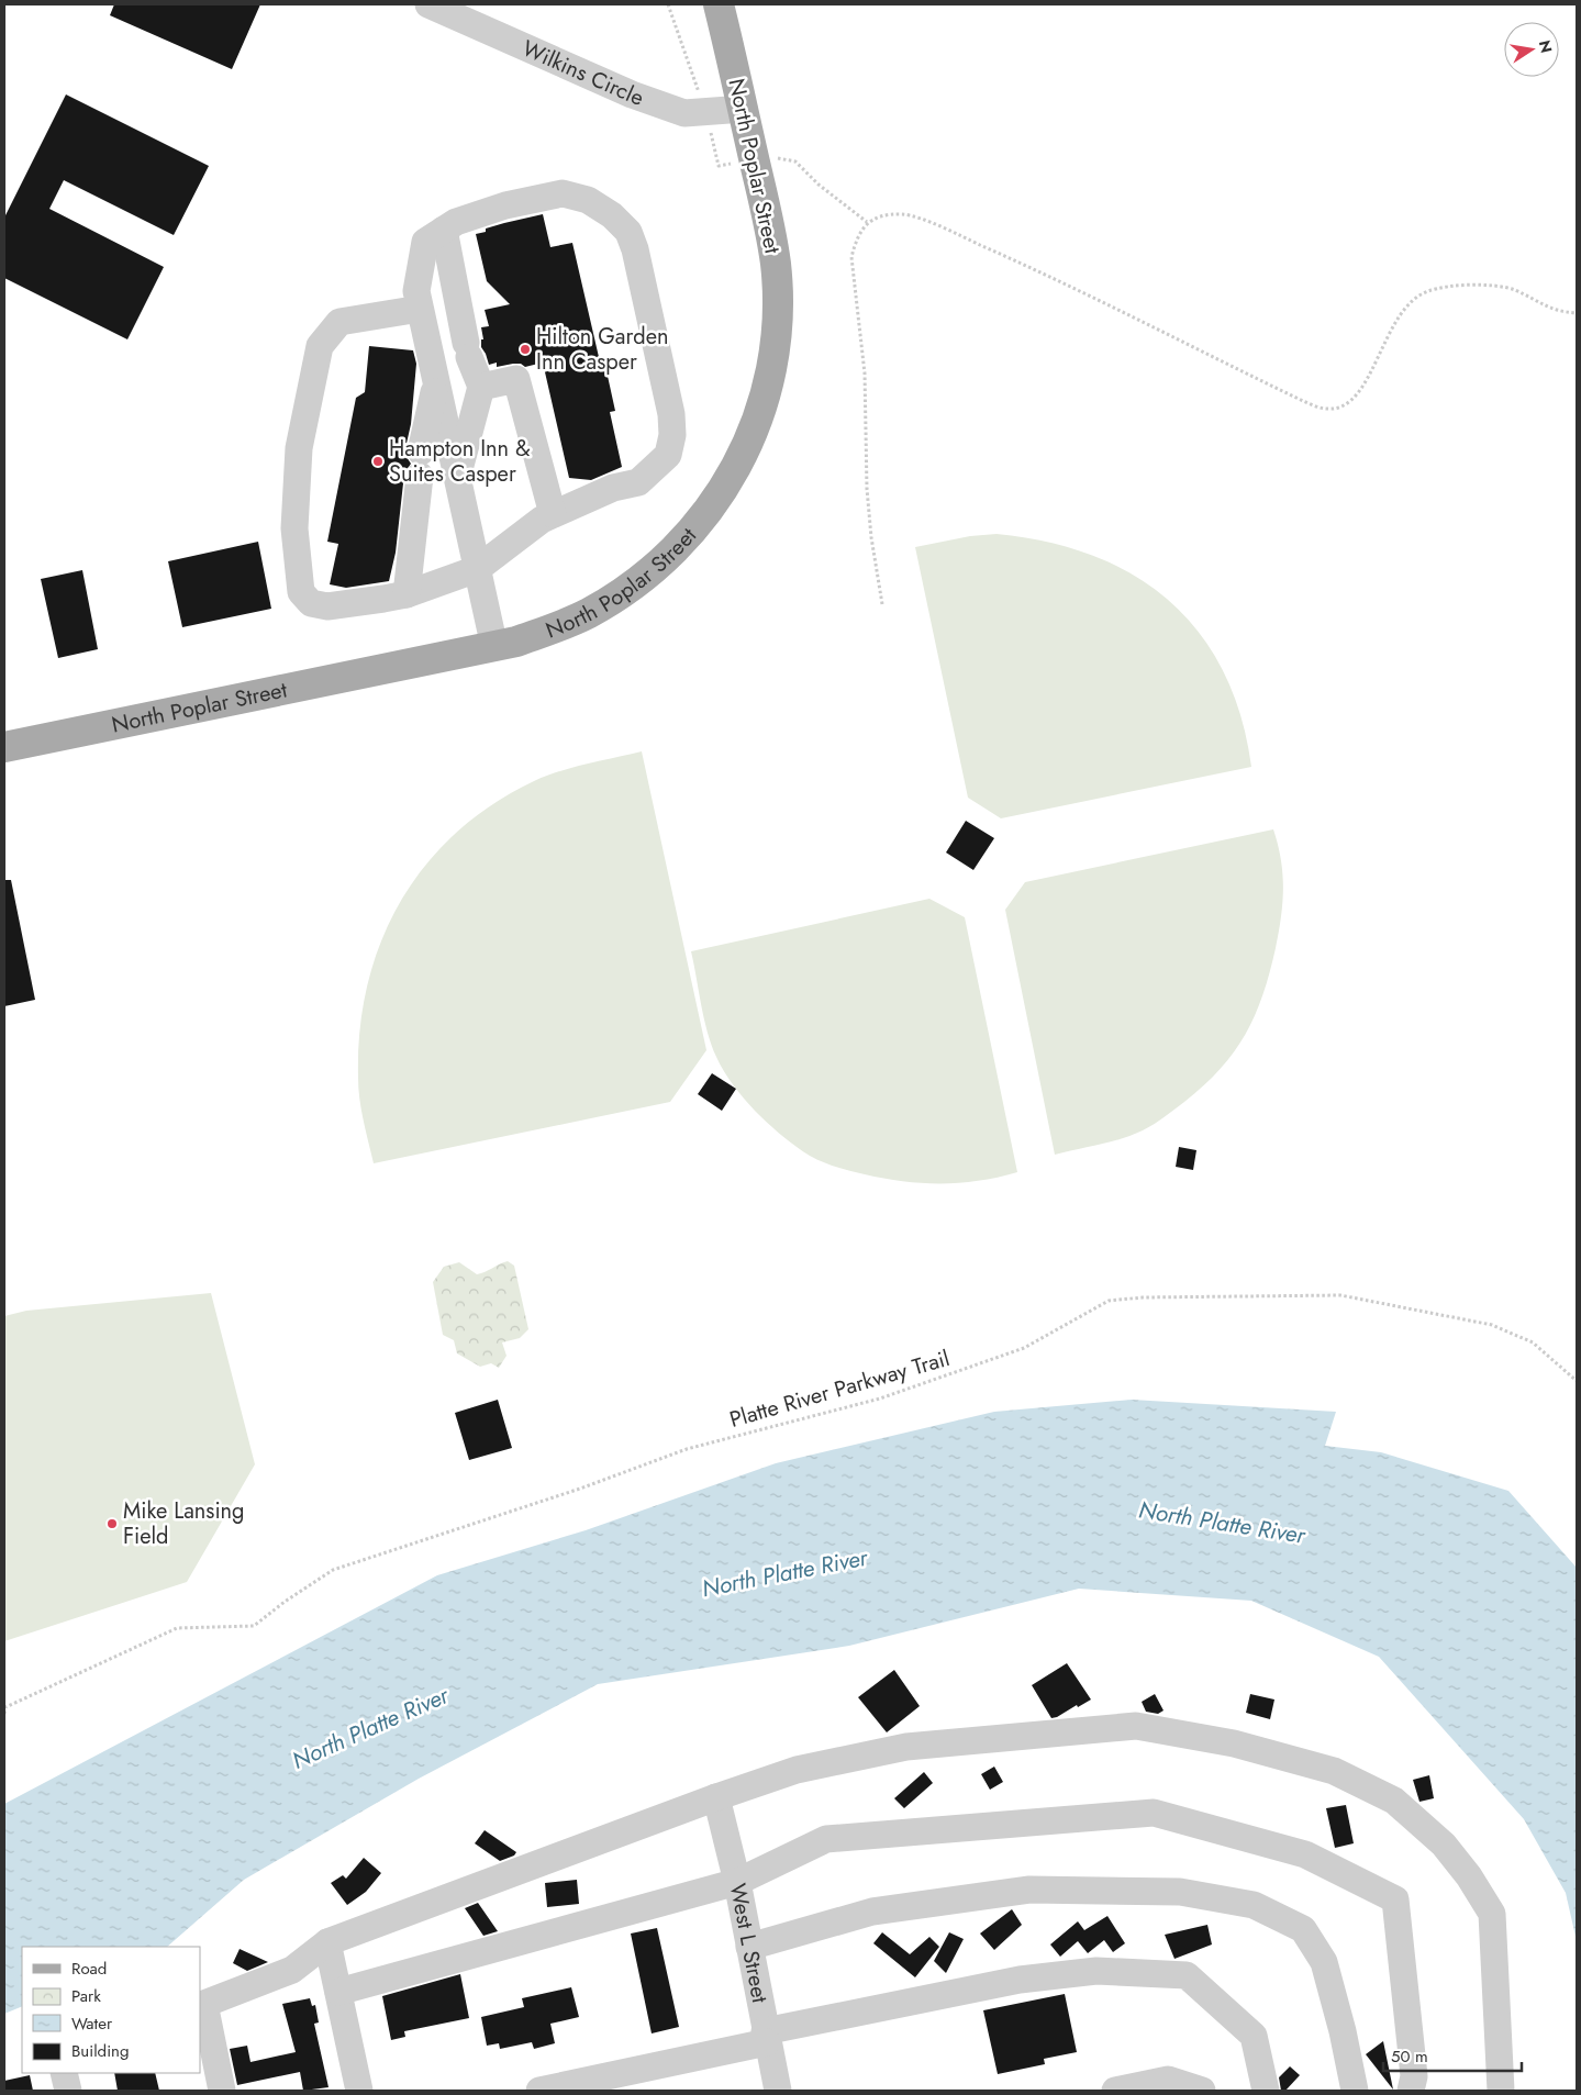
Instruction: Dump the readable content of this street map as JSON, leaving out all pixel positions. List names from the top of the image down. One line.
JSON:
{"streets":{"main road":["North Poplar Street"],"street":["Wilkins Circle","West L Street"],"path":["Platte River Parkway Trail"]},"crossings":[["Wilkins Circle","North Poplar Street"]],"water":["North Platte River"],"places":["Hilton Garden Inn Casper","Hampton Inn & Suites Casper","Mike Lansing Field"],"legend":["Road","Park","Water","Building"],"scale_bar":"50 m","north":"right"}
